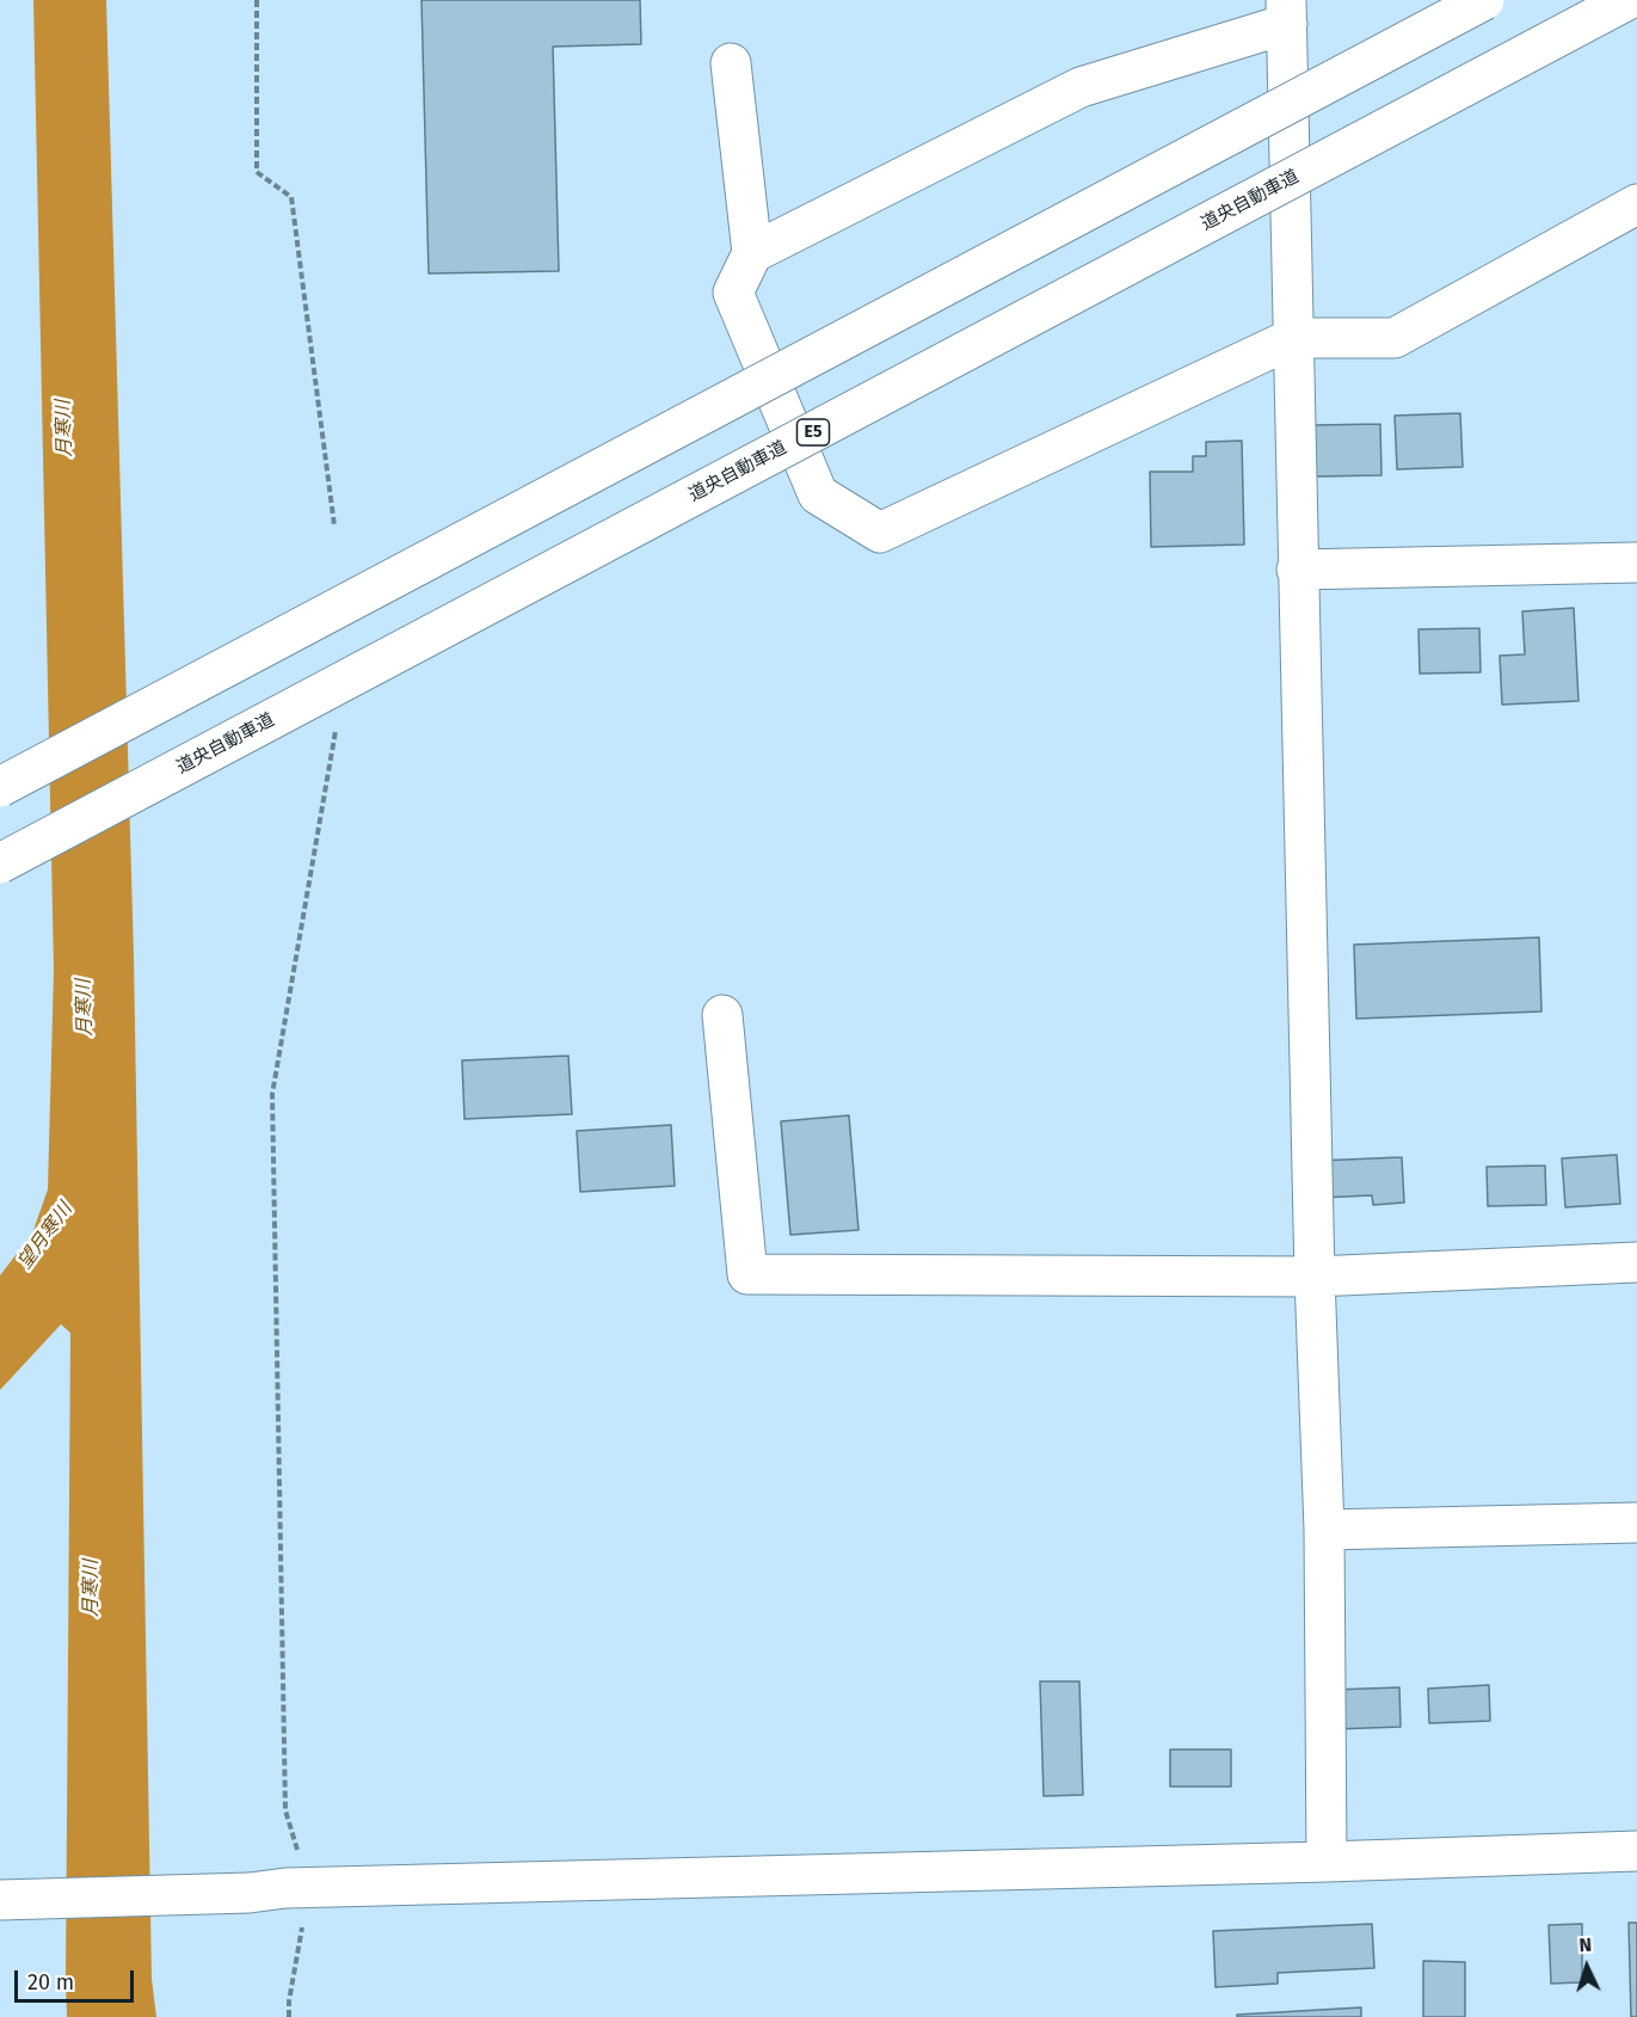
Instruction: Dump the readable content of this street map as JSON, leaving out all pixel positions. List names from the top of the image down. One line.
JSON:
{"streets":{"main road":["道央自動車道","E5"]},"water":["月寒川","望月寒川"],"scale_bar":"20 m","north":"top"}
